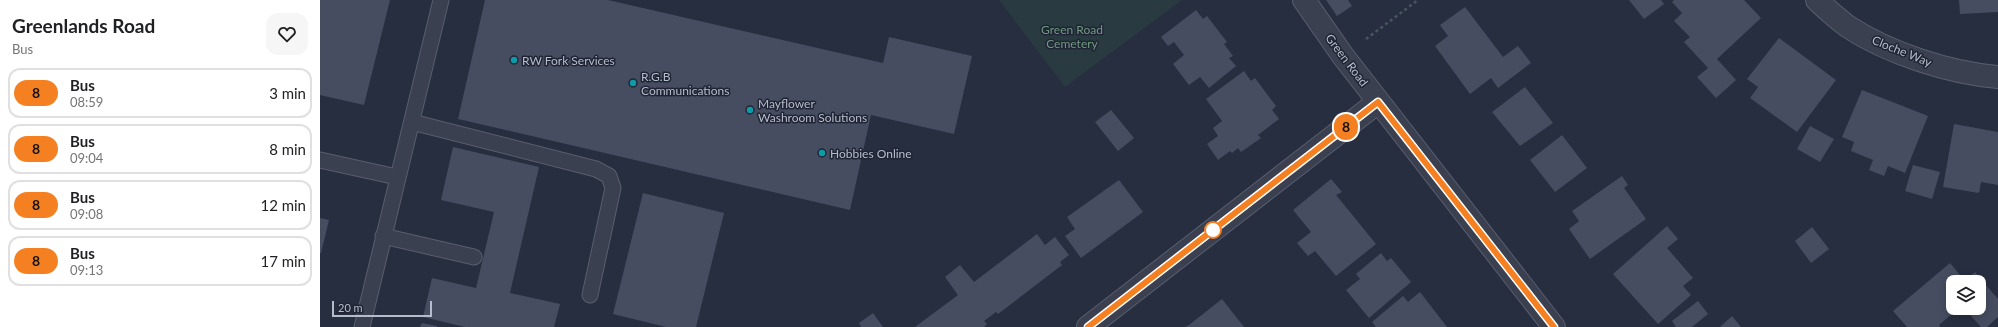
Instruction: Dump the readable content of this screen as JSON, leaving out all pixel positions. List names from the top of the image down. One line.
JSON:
{"streets":{"street":["Cloche Way","Green Road"]},"parks":["Green Road Cemetery"],"places":["RW Fork Services","R.G.B Communications","Mayflower Washroom Solutions","Hobbies Online"],"lines":["bus line 8"],"scale_bar":"20 m","page":{"heading":["Greenlands Road","Bus"],"on_map":"8","list":[{"mark":"8","name":"Bus","note":"08:59","value":"3 min"},{"mark":"8","name":"Bus","note":"09:04","value":"8 min"},{"mark":"8","name":"Bus","note":"09:08","value":"12 min"},{"mark":"8","name":"Bus","note":"09:13","value":"17 min"}],"scale":"20 m"}}
